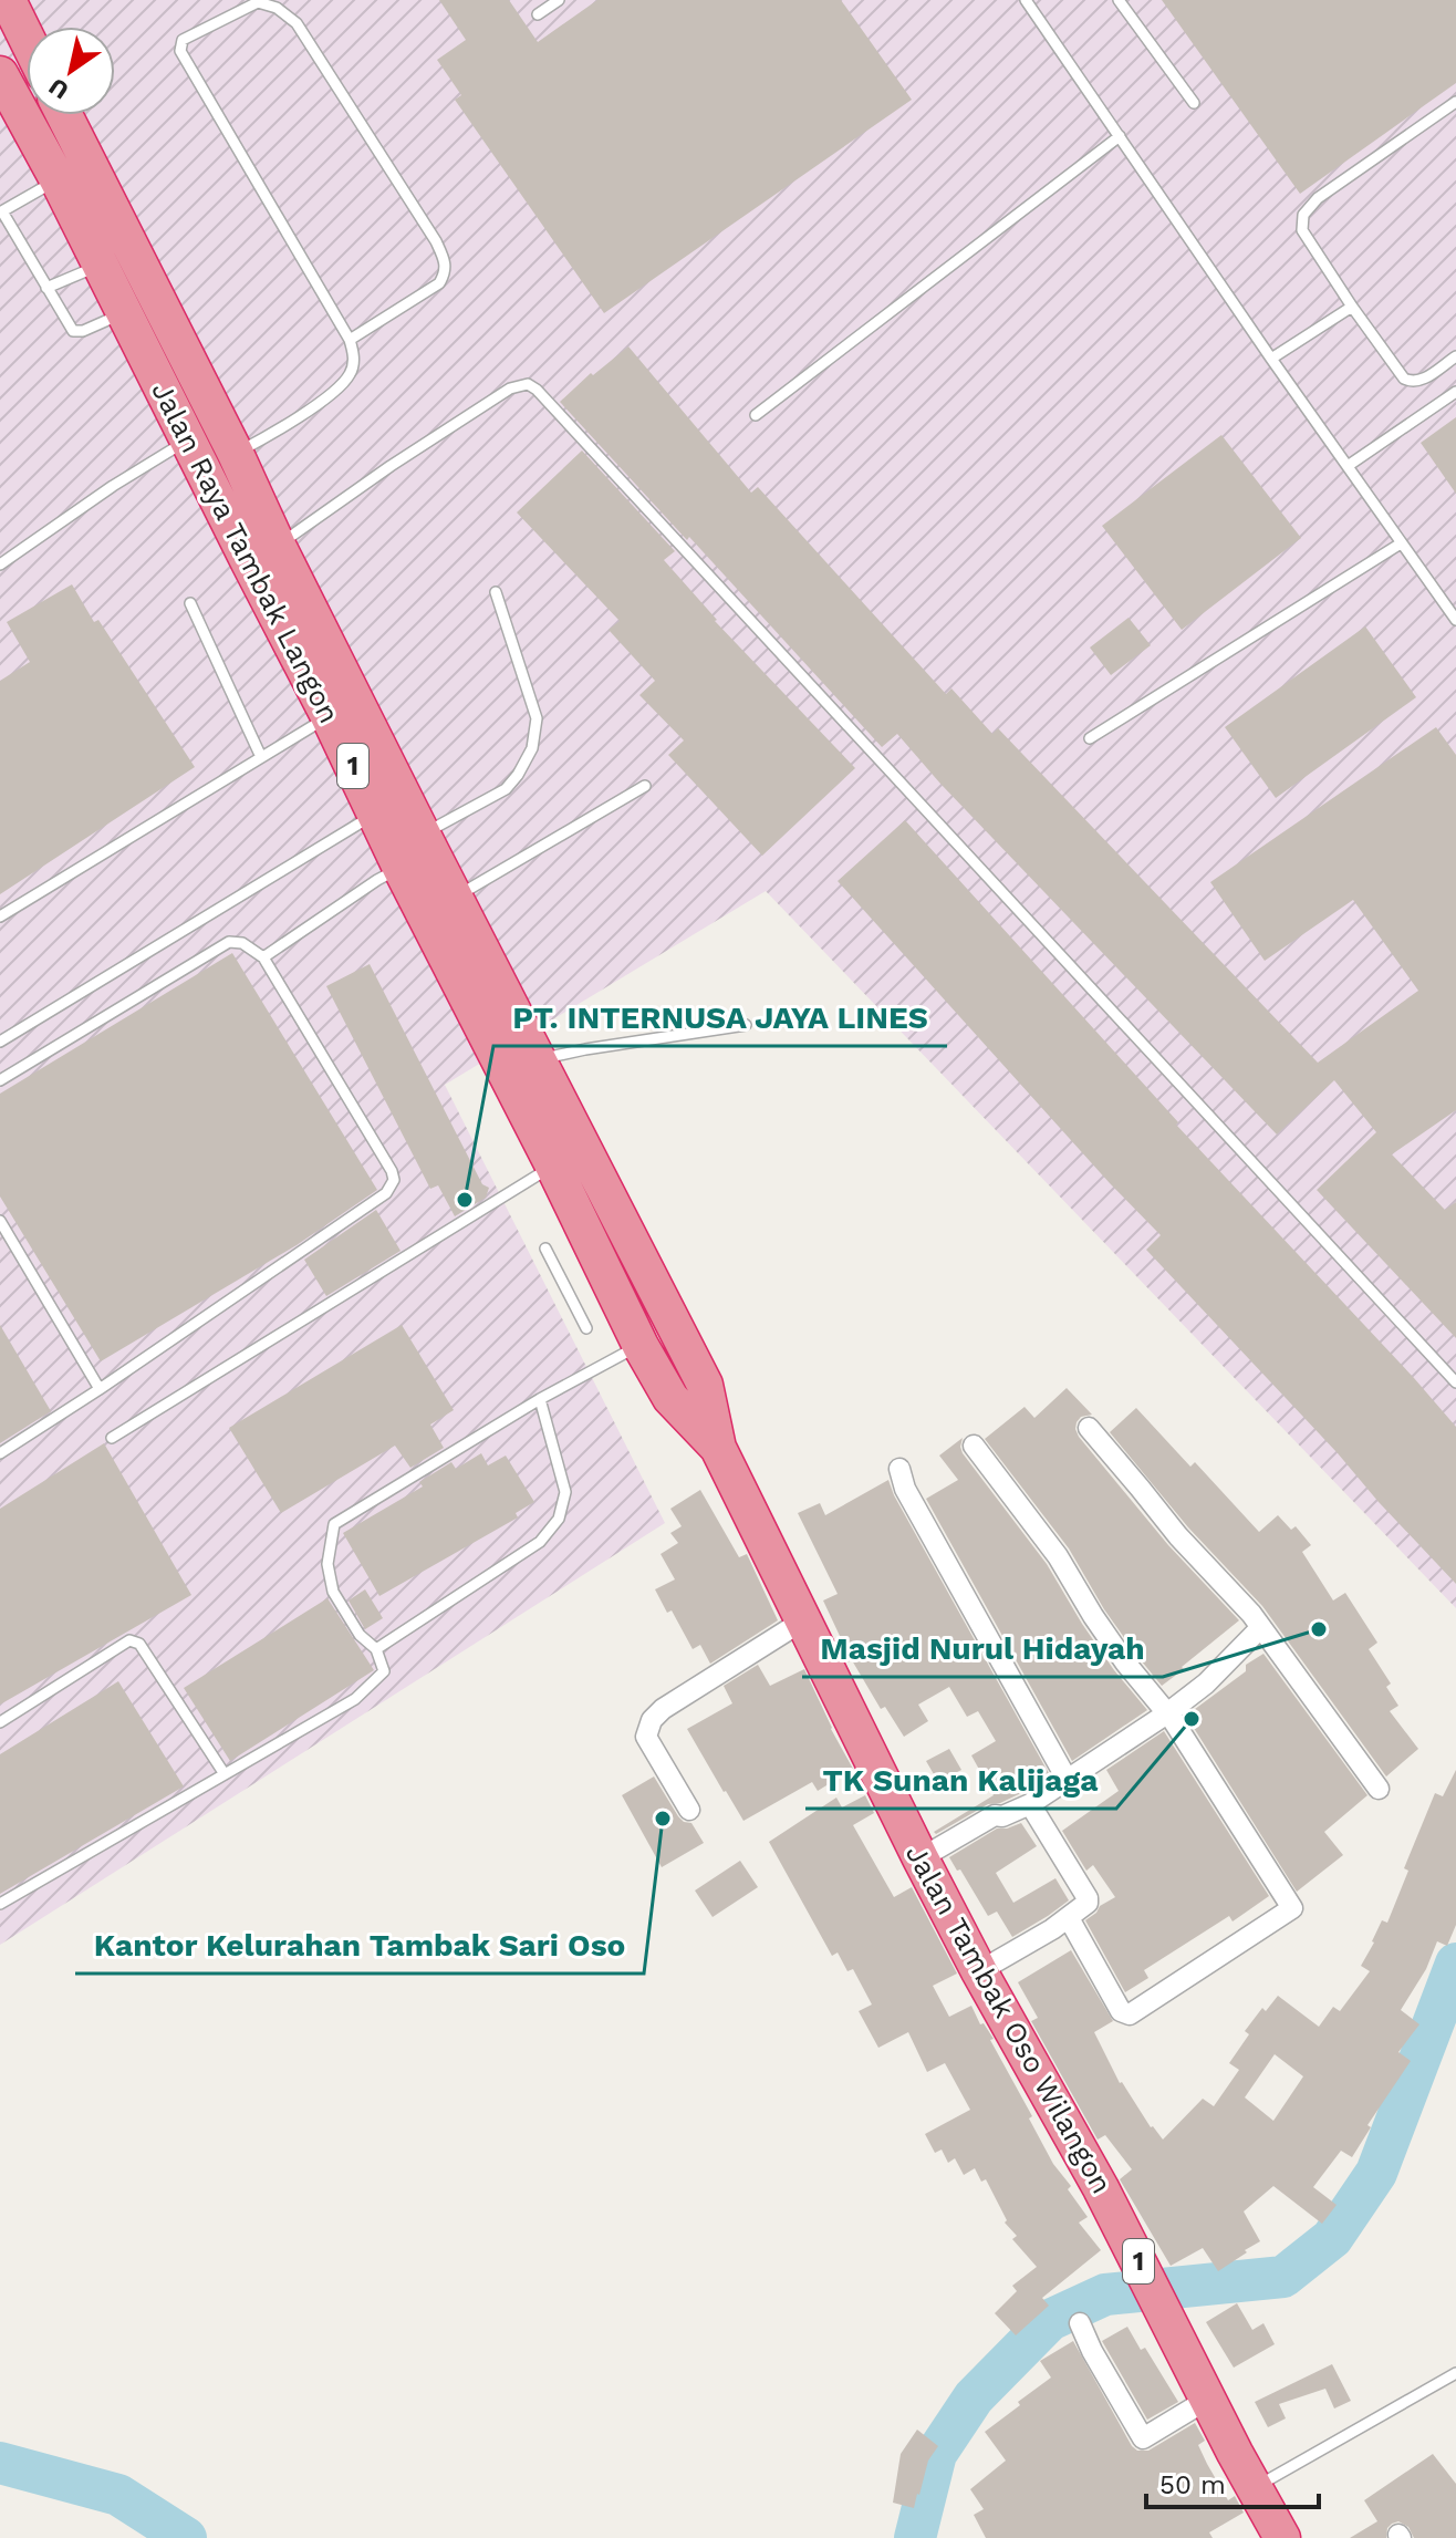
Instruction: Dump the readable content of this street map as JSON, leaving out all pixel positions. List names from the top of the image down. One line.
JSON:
{"streets":{"highway":["Jalan Raya Tambak Langon","1","Jalan Tambak Oso Wilangon"]},"crossings":[["Jalan Raya Tambak Langon","1"],["1","Jalan Tambak Oso Wilangon"]],"places":["PT. INTERNUSA JAYA LINES","Masjid Nurul Hidayah","TK Sunan Kalijaga","Kantor Kelurahan Tambak Sari Oso"],"scale_bar":"50 m","north":"bottom left"}
